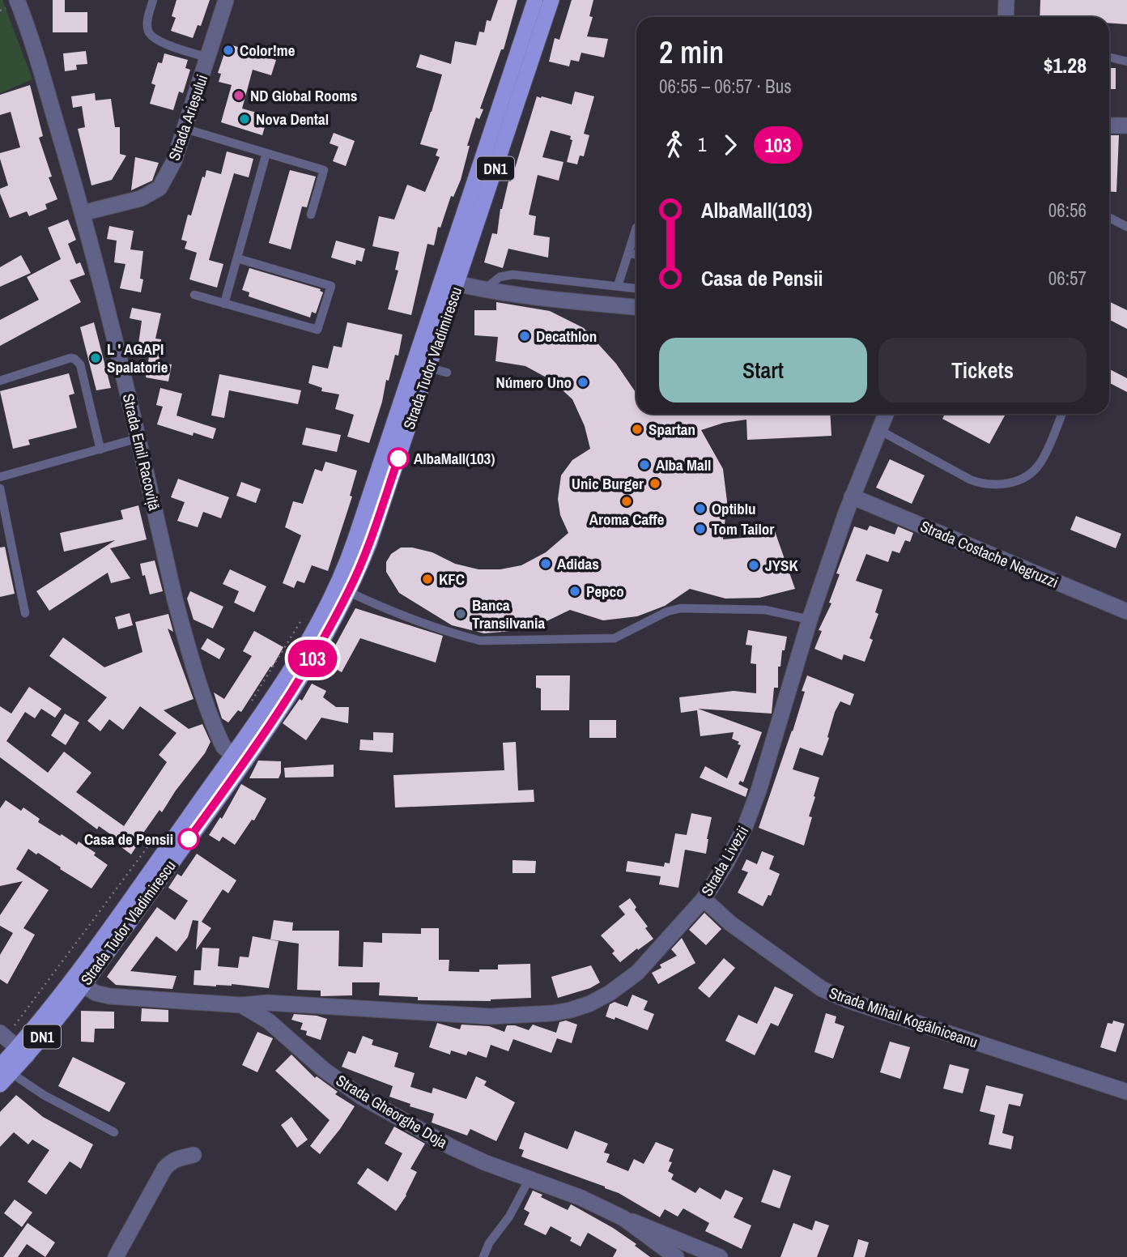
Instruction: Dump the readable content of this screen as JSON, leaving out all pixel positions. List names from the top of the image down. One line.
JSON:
{"streets":{"main road":["DN1","Strada Tudor Vladimirescu"],"street":["Strada Arieșului","Strada Emil Racoviță","Strada Costache Negruzzi","Strada Livezii","Strada Mihail Kogălniceanu","Strada Gheorghe Doja"]},"crossings":[["Strada Arieșului","Strada Emil Racoviță"],["Strada Tudor Vladimirescu","Strada Emil Racoviță"],["Strada Tudor Vladimirescu","Strada Gheorghe Doja"],["Strada Costache Negruzzi","Strada Livezii"],["Strada Livezii","Strada Mihail Kogălniceanu"],["Strada Livezii","Strada Gheorghe Doja"]],"places":["Color!me","ND Global Rooms","Nova Dental","Decathlon","L ' AGAPI Spalatorie","Número Uno","Spartan","AlbaMall(103)","Alba Mall","Unic Burger","Aroma Caffe","Optiblu","Tom Tailor","Adidas","JYSK","KFC","Pepco","Banca Transilvania","Casa de Pensii"],"lines":["bus line 103"],"page":{"on_map":"103","heading":["2 min","06:55 – 06:57 · Bus","$1.28"],"legs":["1","103"],"list":[{"name":"AlbaMall(103)","value":"06:56"},{"name":"Casa de Pensii","value":"06:57"}],"buttons":["Start","Tickets"]}}
